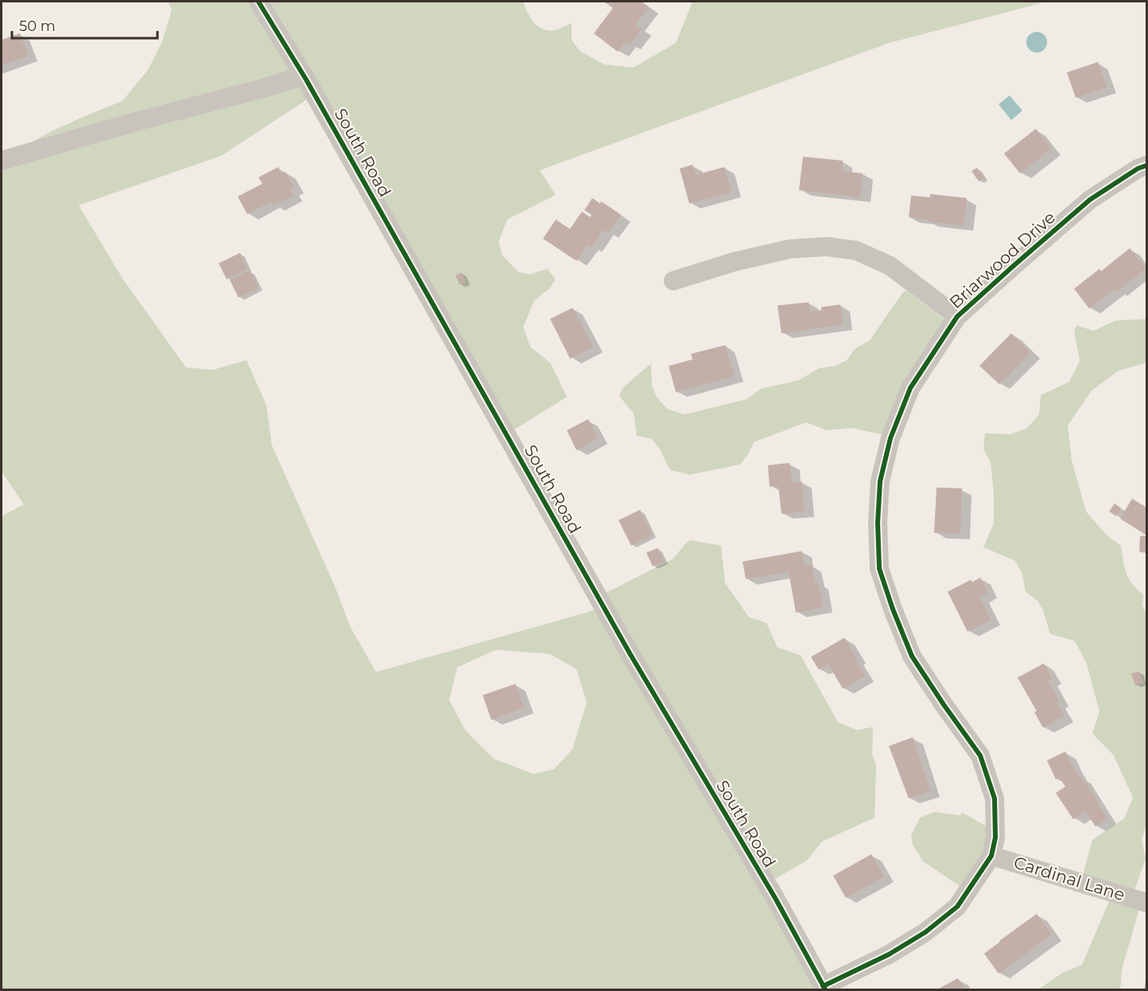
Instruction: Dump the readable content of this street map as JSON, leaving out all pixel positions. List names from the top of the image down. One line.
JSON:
{"streets":{"street":["South Road","Briarwood Drive","Cardinal Lane"]},"crossings":[["Briarwood Drive","Cardinal Lane"]],"scale_bar":"50 m"}
